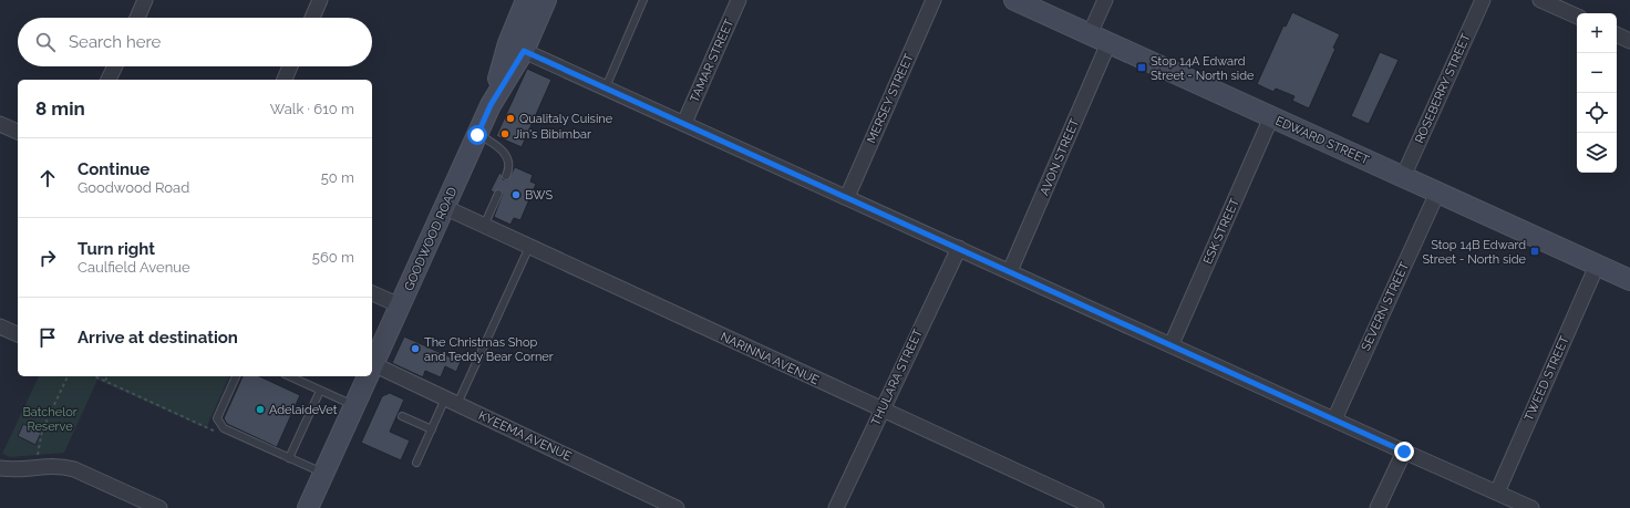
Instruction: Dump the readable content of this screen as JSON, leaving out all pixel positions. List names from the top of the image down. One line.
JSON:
{"streets":{"street":["TAMAR STREET","ROSEBERRY STREET","MERSEY STREET","EDWARD STREET","AVON STREET","ESK STREET","GOODWOOD ROAD","SEVERN STREET","NARINNA AVENUE","THULARA STREET","TWEED STREET","KYEEMA AVENUE"]},"crossings":[["ROSEBERRY STREET","EDWARD STREET"],["EDWARD STREET","AVON STREET"],["EDWARD STREET","ESK STREET"],["EDWARD STREET","SEVERN STREET"],["EDWARD STREET","TWEED STREET"],["GOODWOOD ROAD","NARINNA AVENUE"],["NARINNA AVENUE","THULARA STREET"]],"parks":["Batchelor Reserve"],"places":{"transit":["Stop 14A Edward Street - North side","Stop 14B Edward Street - North side"],"other":["Qualitaly Cuisine","Jin's Bibimbar","BWS","The Christmas Shop and Teddy Bear Corner","AdelaideVet"]},"page":{"map_buttons":["+","−"],"search":"Search here","heading":["8 min","Walk · 610 m"],"list":[["Continue","Goodwood Road","50 m"],["Turn right","Caulfield Avenue","560 m"],"Arrive at destination"]}}
